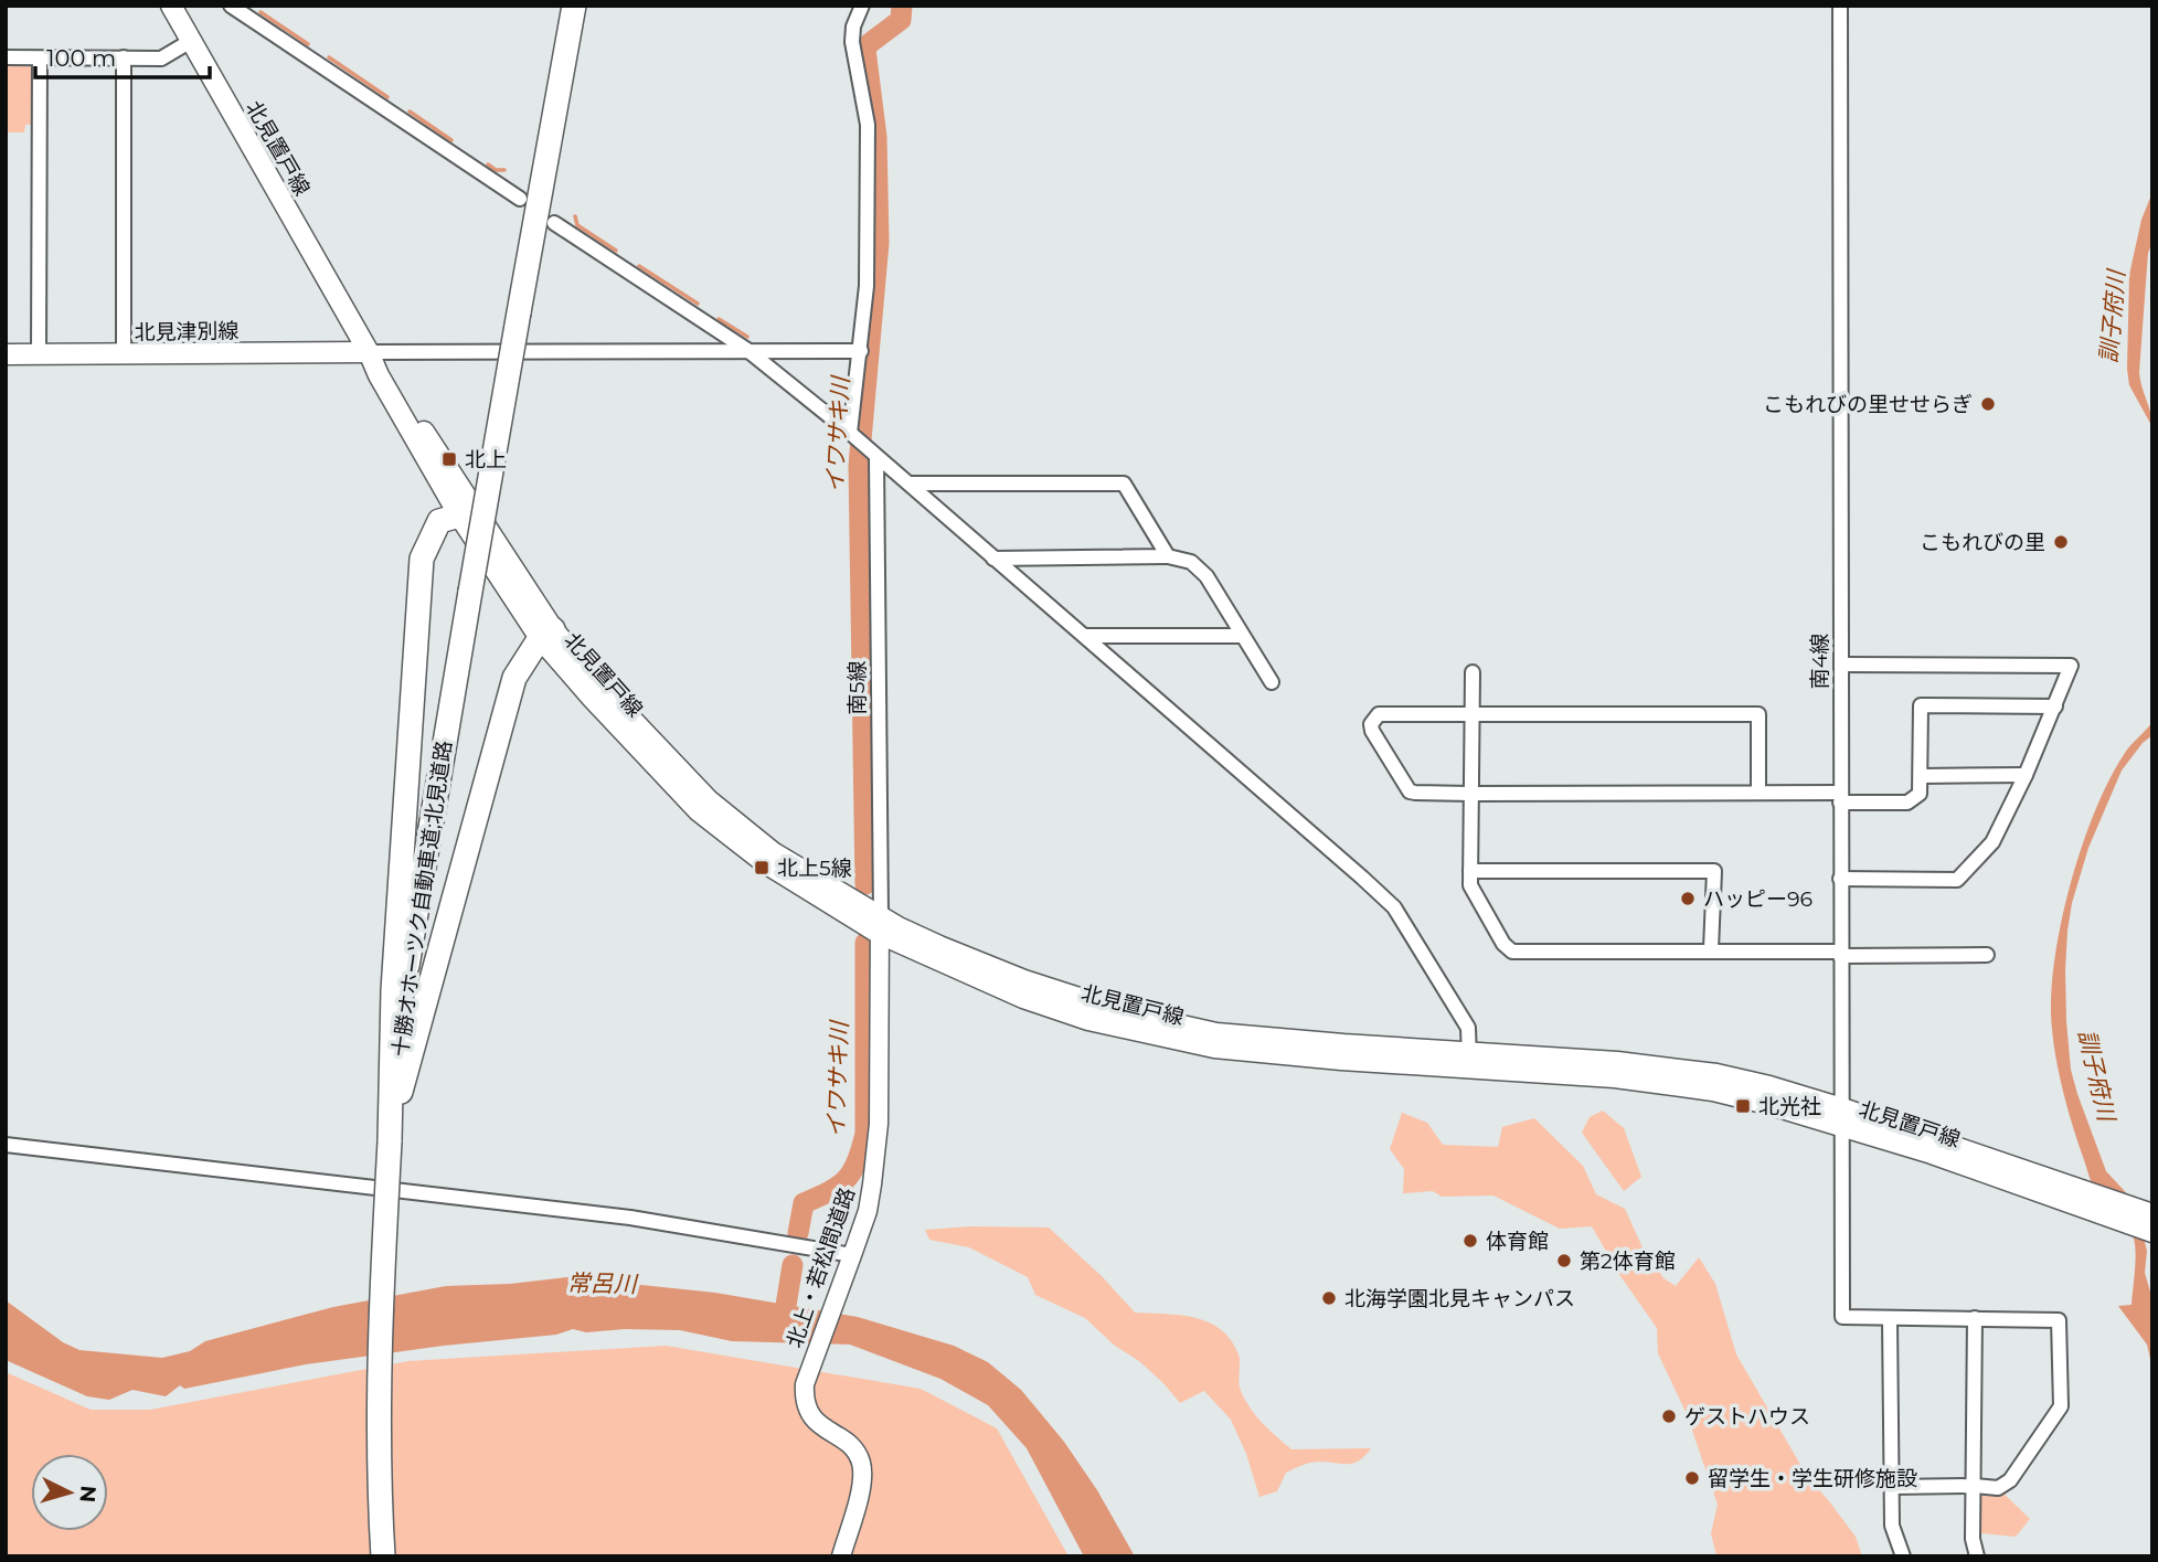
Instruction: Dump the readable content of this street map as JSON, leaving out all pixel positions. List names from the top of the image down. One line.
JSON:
{"streets":{"highway":["十勝オホーツク自動車道;北見道路"],"main road":["北見置戸線","北見津別線"],"street":["南4線","南5線","北上・若松間道路"]},"crossings":[["北見置戸線","北見津別線"],["北見置戸線","南4線"],["北見置戸線","南5線"],["北見置戸線","北上・若松間道路"],["南5線","北上・若松間道路"]],"water":["訓子府川","イワサキ川","常呂川"],"places":{"other":["こもれびの里せせらぎ","こもれびの里","ハッピー96","体育館","第2体育館","北海学園北見キャンパス","ゲストハウス","留学生・学生研修施設"],"transit":["北上","北上5線","北光社"]},"scale_bar":"100 m","north":"right"}
